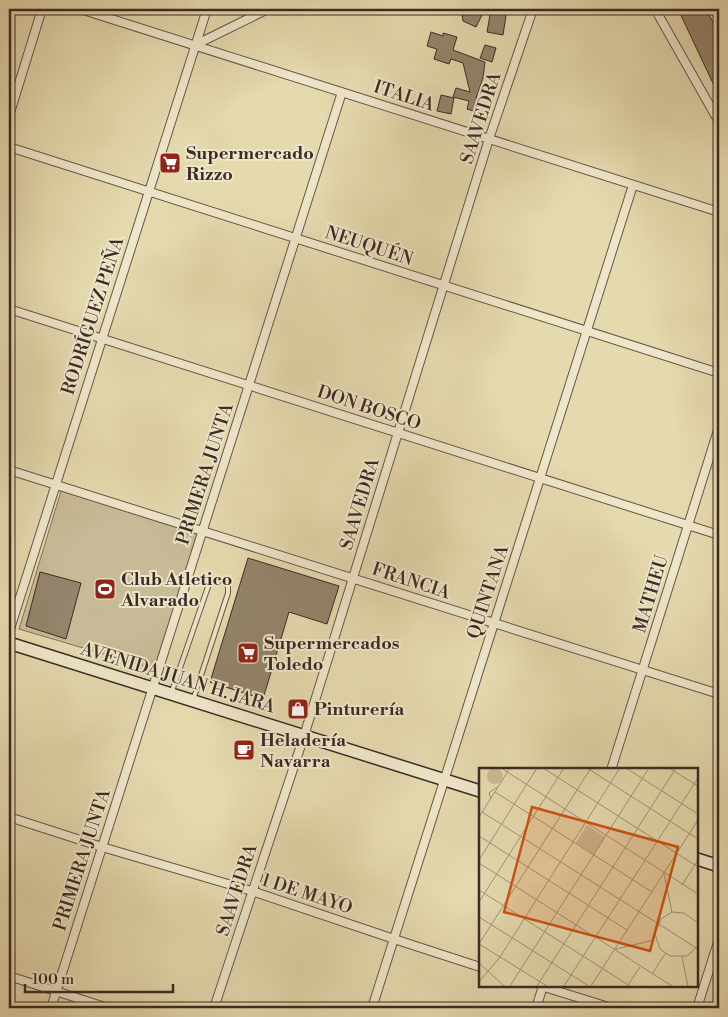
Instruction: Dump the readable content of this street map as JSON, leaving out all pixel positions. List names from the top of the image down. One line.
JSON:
{"streets":{"main road":["AVENIDA JUAN H. JARA"],"street":["ITALIA","SAAVEDRA","NEUQUÉN","RODRÍGUEZ PEÑA","DON BOSCO","PRIMERA JUNTA","FRANCIA","QUINTANA","MATHEU","1 DE MAYO"]},"crossings":[["ITALIA","SAAVEDRA"],["ITALIA","RODRÍGUEZ PEÑA"],["ITALIA","PRIMERA JUNTA"],["ITALIA","QUINTANA"],["SAAVEDRA","NEUQUÉN"],["SAAVEDRA","DON BOSCO"],["SAAVEDRA","FRANCIA"],["SAAVEDRA","AVENIDA JUAN H. JARA"],["SAAVEDRA","1 DE MAYO"],["NEUQUÉN","RODRÍGUEZ PEÑA"],["NEUQUÉN","PRIMERA JUNTA"],["NEUQUÉN","QUINTANA"],["RODRÍGUEZ PEÑA","DON BOSCO"],["RODRÍGUEZ PEÑA","FRANCIA"],["DON BOSCO","PRIMERA JUNTA"],["DON BOSCO","QUINTANA"],["DON BOSCO","MATHEU"],["PRIMERA JUNTA","FRANCIA"],["PRIMERA JUNTA","AVENIDA JUAN H. JARA"],["PRIMERA JUNTA","1 DE MAYO"],["FRANCIA","QUINTANA"],["FRANCIA","MATHEU"],["QUINTANA","AVENIDA JUAN H. JARA"],["QUINTANA","1 DE MAYO"]],"places":{"supermarket":["Supermercado Rizzo","Supermercados Toledo"],"sports":["Club Atletico Alvarado"],"shop":["Pinturería"],"cafe":["Heladería Navarra"]},"scale_bar":"100 m"}
